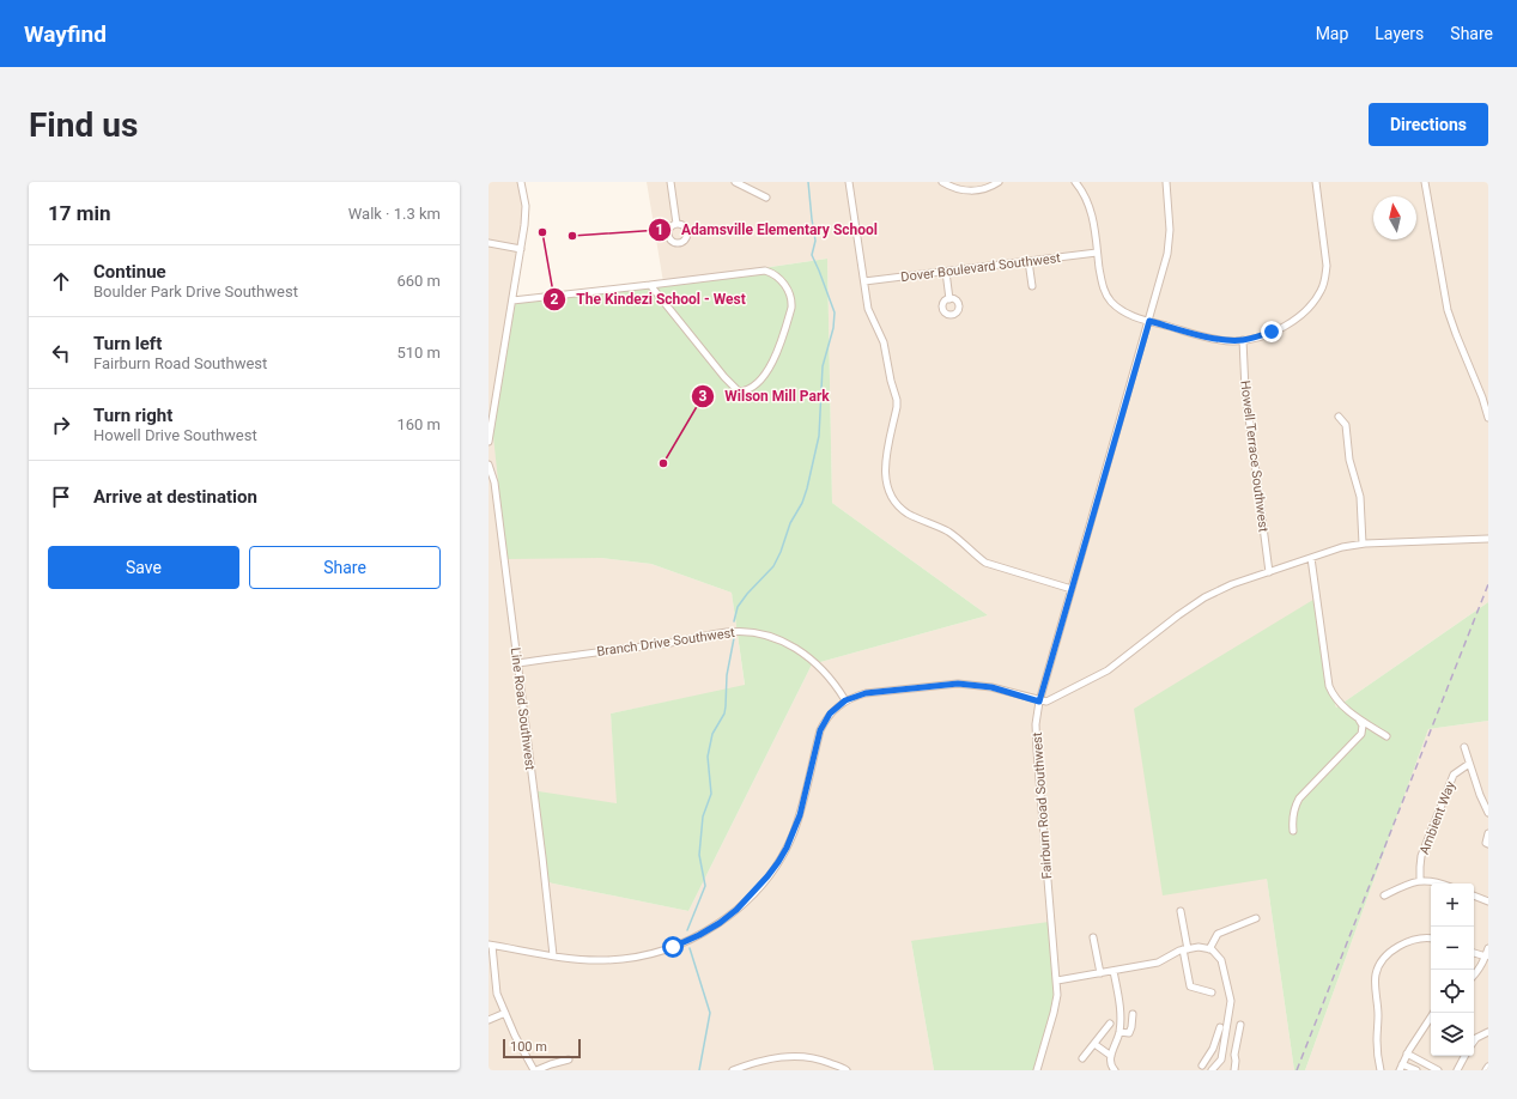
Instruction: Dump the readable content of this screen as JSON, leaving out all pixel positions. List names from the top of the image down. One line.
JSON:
{"streets":{"street":["Dover Boulevard Southwest","Howell Terrace Southwest","Branch Drive Southwest","Line Road Southwest","Fairburn Road Southwest","Ambient Way"]},"crossings":[["Branch Drive Southwest","Line Road Southwest"]],"places":["The Kindezi School - West","Adamsville Elementary School","Wilson Mill Park"],"scale_bar":"100 m","north":"top","page":{"header":"Wayfind","nav":["Map","Layers","Share"],"buttons":["Directions",["Save","Share"]],"title":"Find us","heading":["17 min","Walk · 1.3 km"],"list":[["Continue","Boulder Park Drive Southwest","660 m"],["Turn left","Fairburn Road Southwest","510 m"],["Turn right","Howell Drive Southwest","160 m"],"Arrive at destination"],"map_buttons":["+","−"],"scale":"100 m"}}
